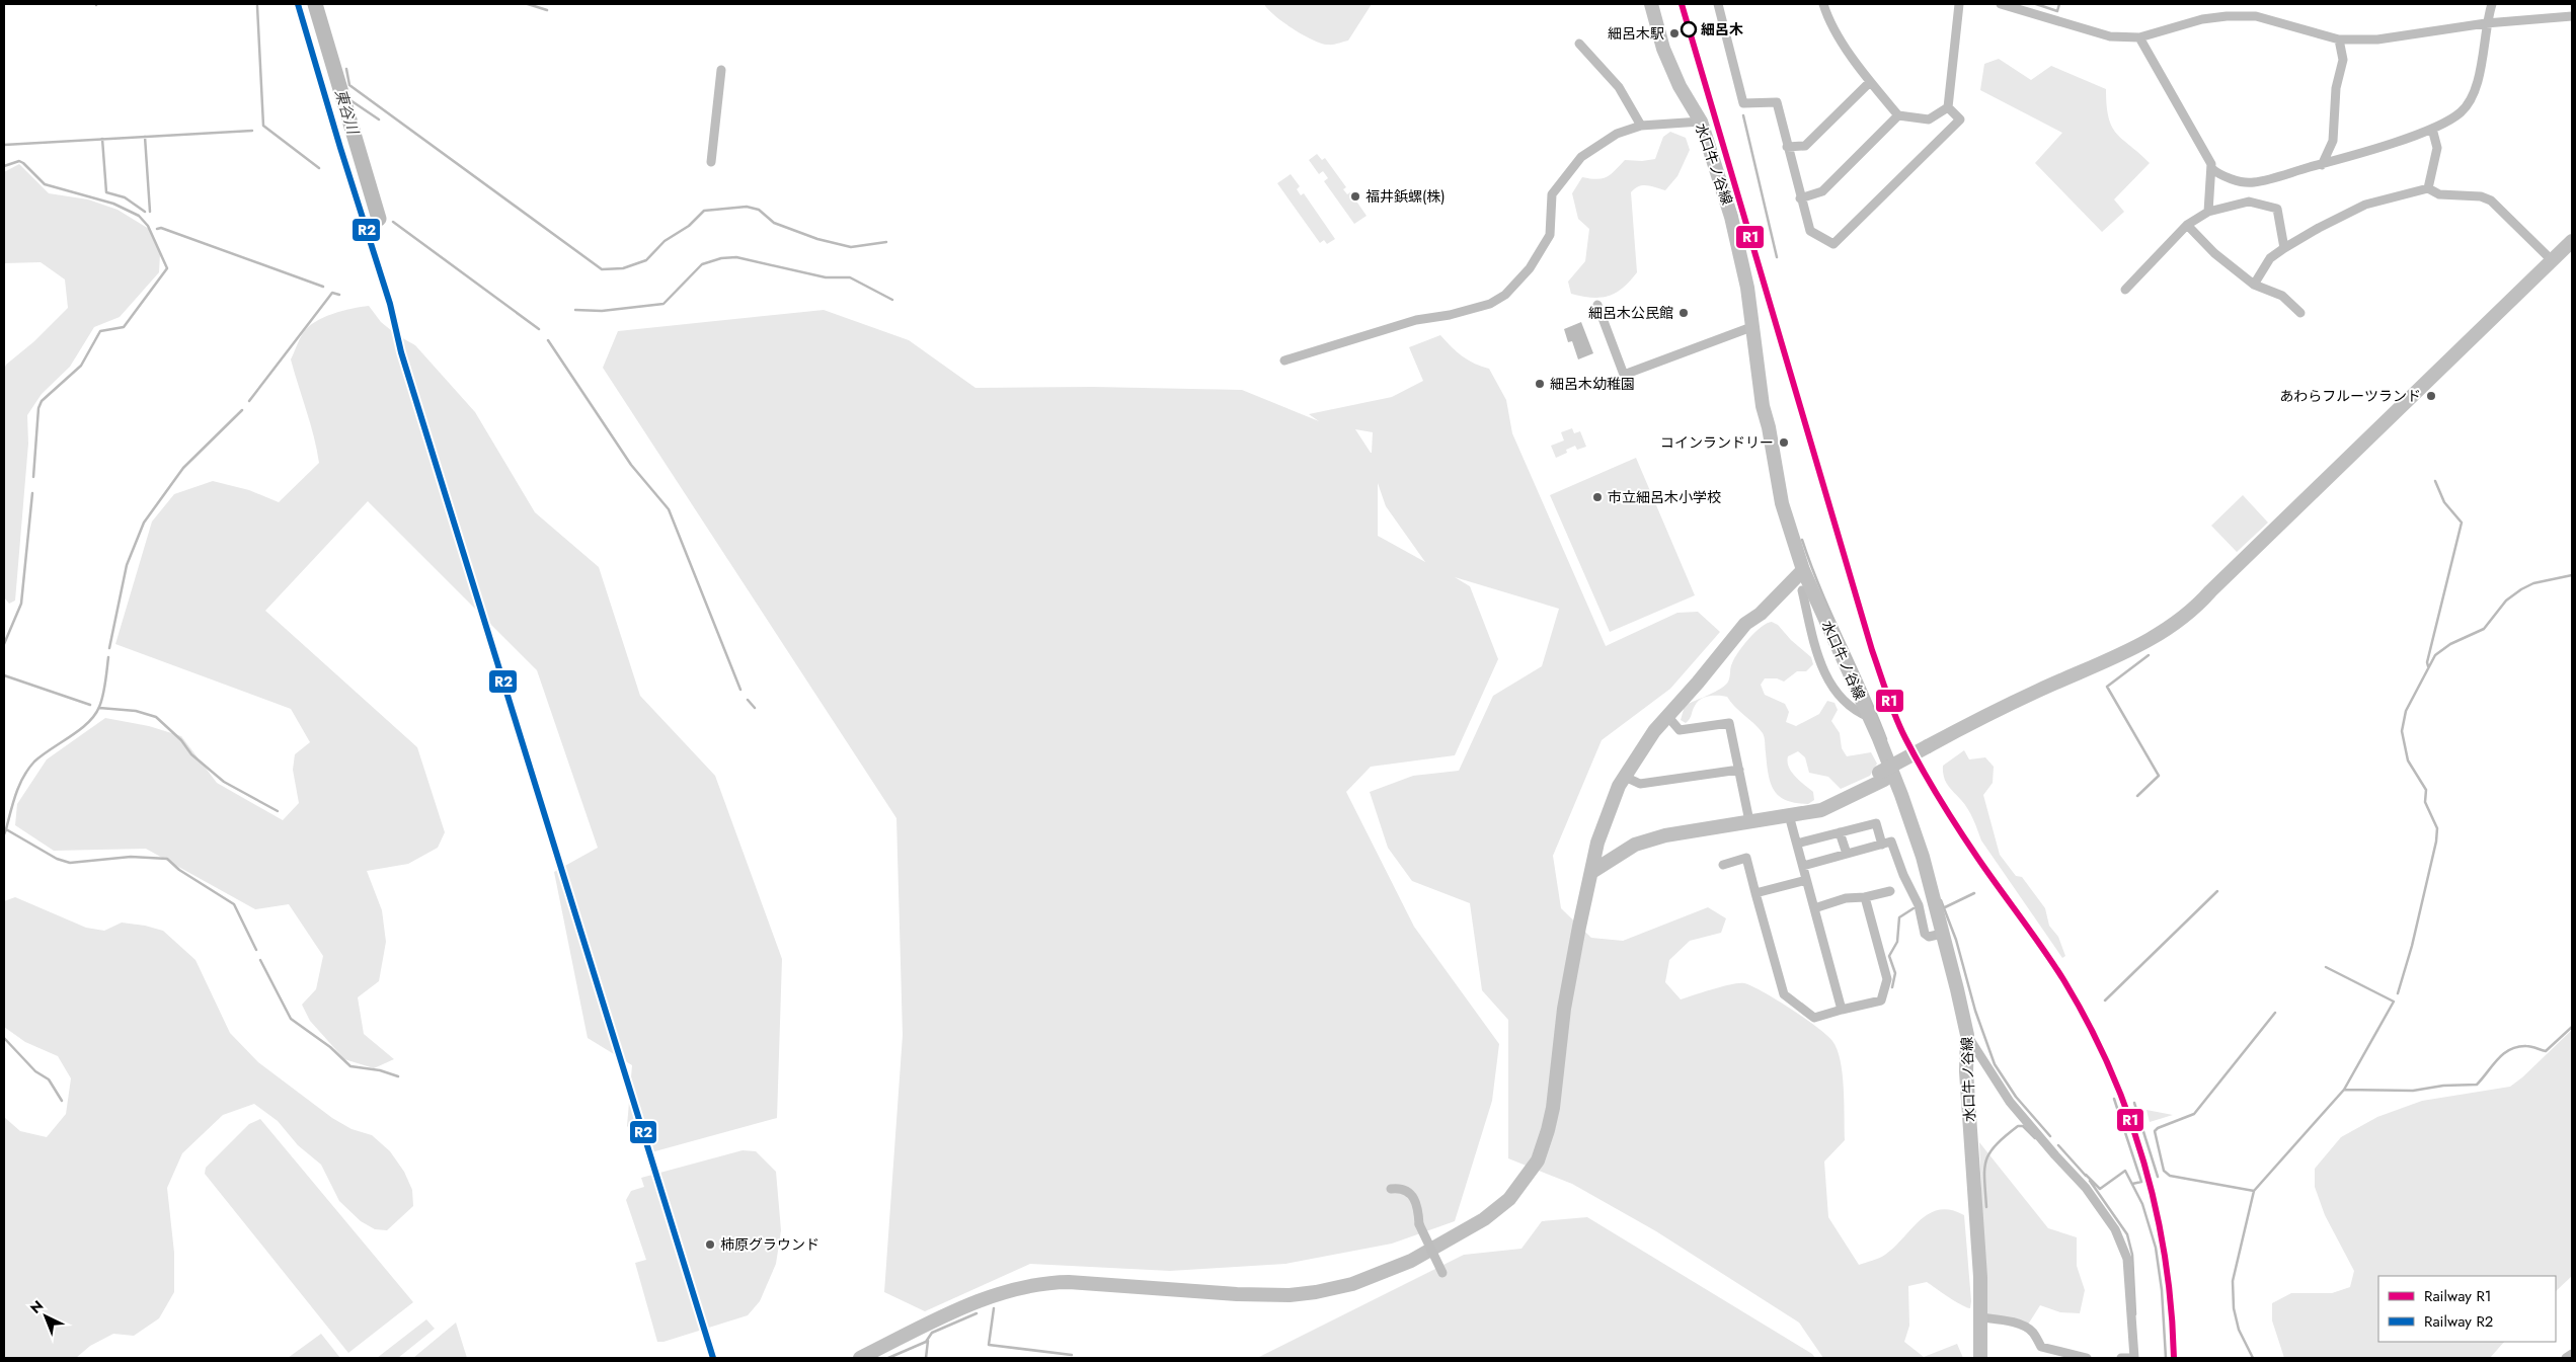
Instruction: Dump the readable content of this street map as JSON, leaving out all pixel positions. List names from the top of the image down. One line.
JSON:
{"streets":{"street":["水口牛ノ谷線"]},"water":["東谷川"],"places":["細呂木","細呂木駅","福井鋲螺(株)","細呂木公民館","細呂木幼稚園","あわらフルーツランド","コインランドリー","市立細呂木小学校","柿原グラウンド"],"lines":["rail line R1","rail line R2"],"legend":["Railway R1","Railway R2"],"north":"top left"}
